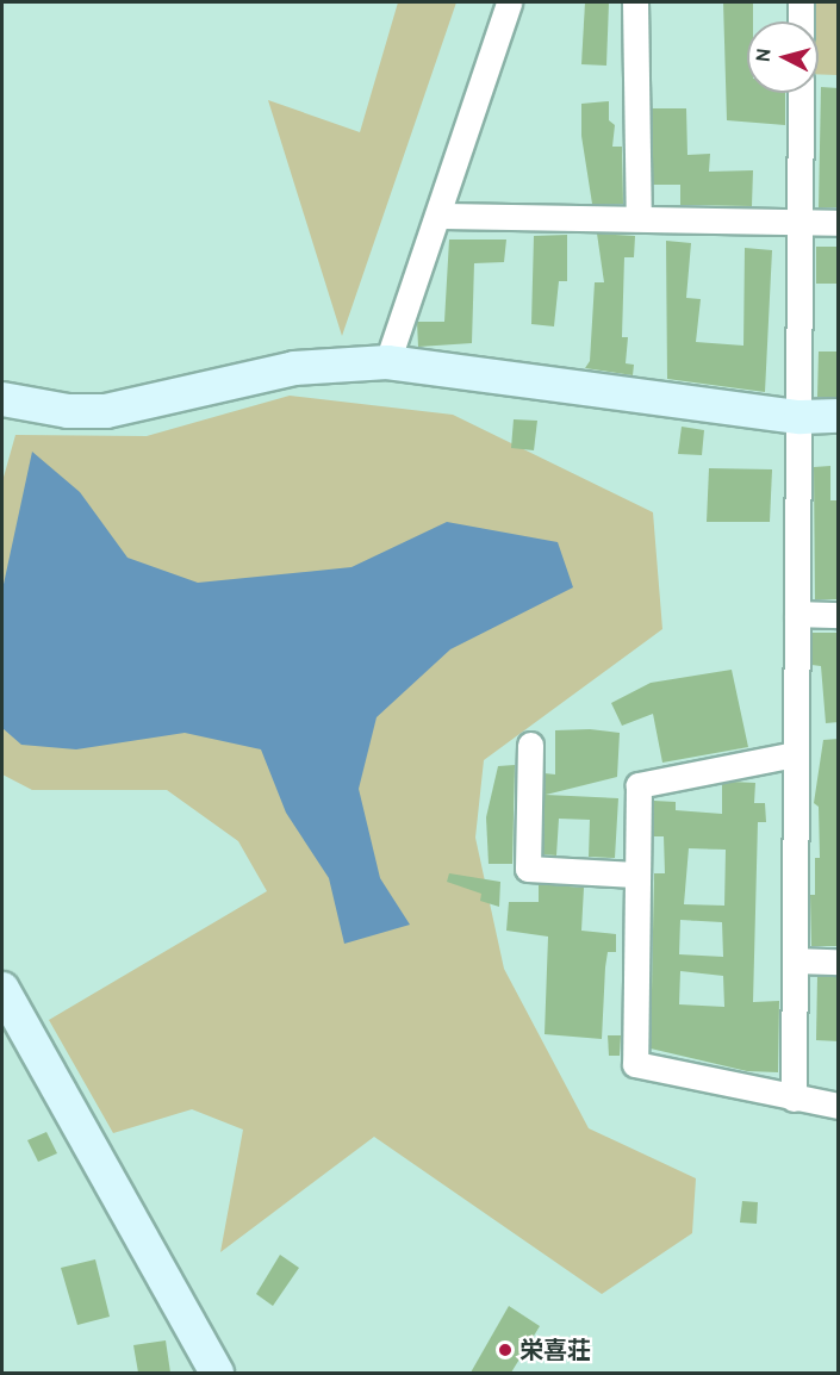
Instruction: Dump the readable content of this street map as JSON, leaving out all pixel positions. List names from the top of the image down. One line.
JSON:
{"places":["栄喜荘"],"north":"left"}
